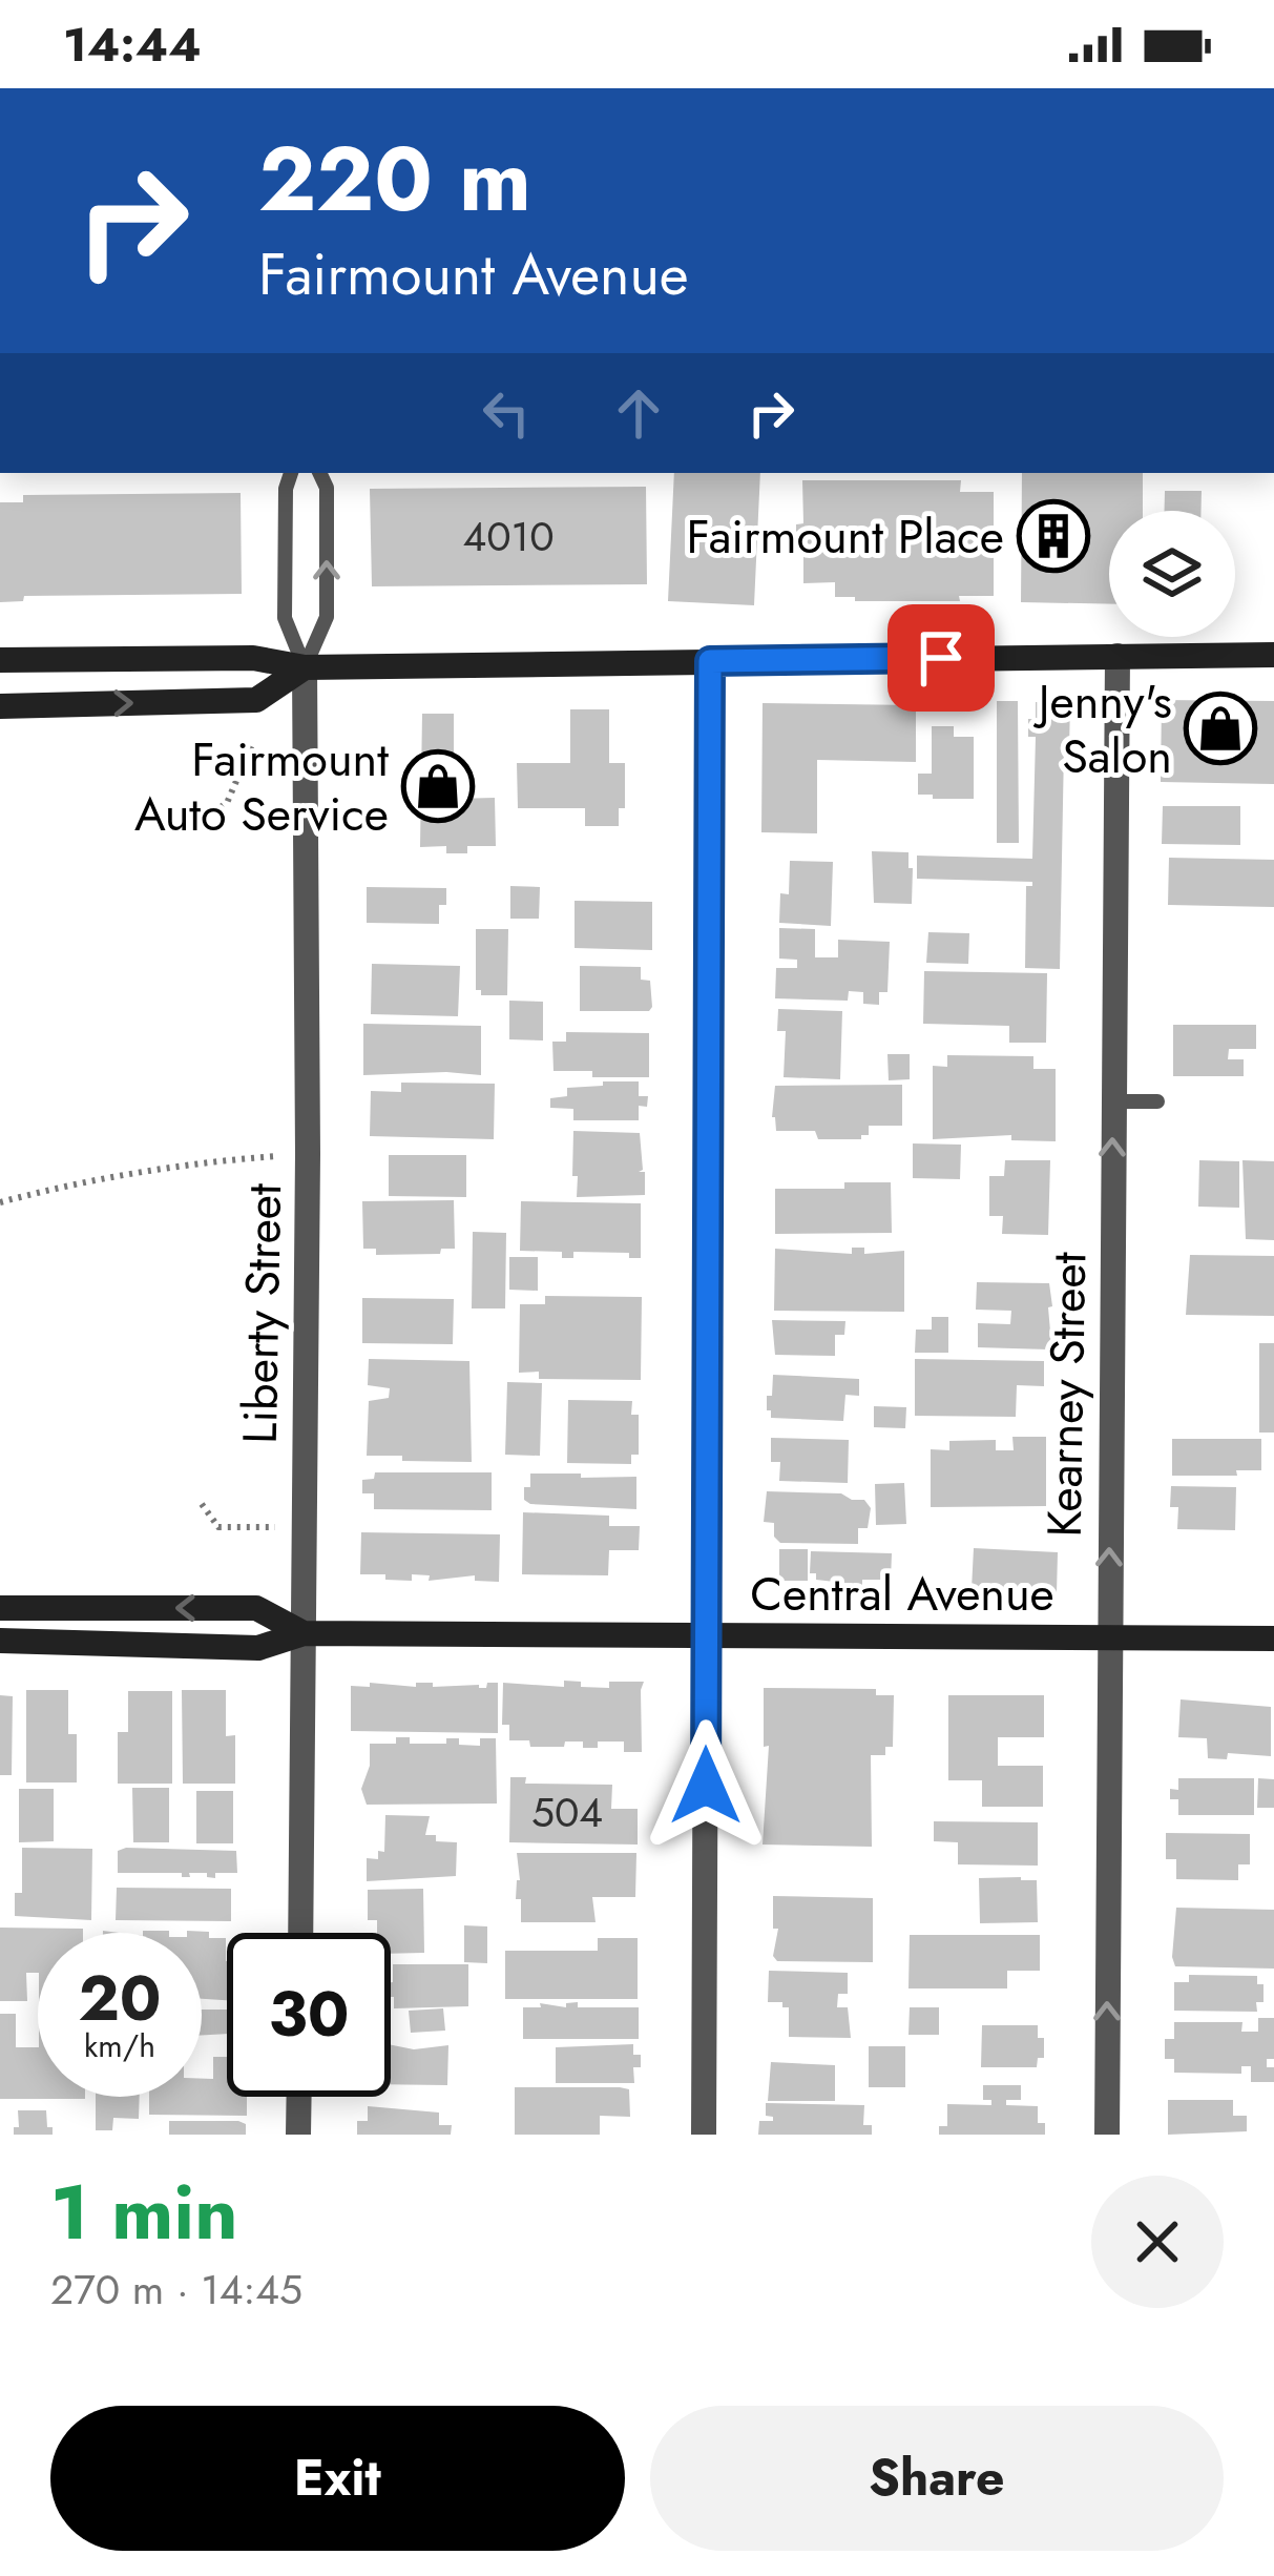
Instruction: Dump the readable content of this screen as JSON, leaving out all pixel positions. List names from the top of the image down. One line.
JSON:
{"streets":{"street":["Liberty Street","Kearney Street","Central Avenue"]},"crossings":[["Liberty Street","Central Avenue"],["Kearney Street","Central Avenue"]],"one_way":["Kearney Street"],"places":{"building":["Fairmount Place"],"shop":["Jenny's Salon","Fairmount Auto Service"]},"house_numbers":["4010","504"],"page":{"status":"14:44","turn":["220 m","Fairmount Avenue"],"speed":"20 km/h","limit":"30","heading":["1 min","270 m · 14:45"],"buttons":["Exit","Share"]}}
